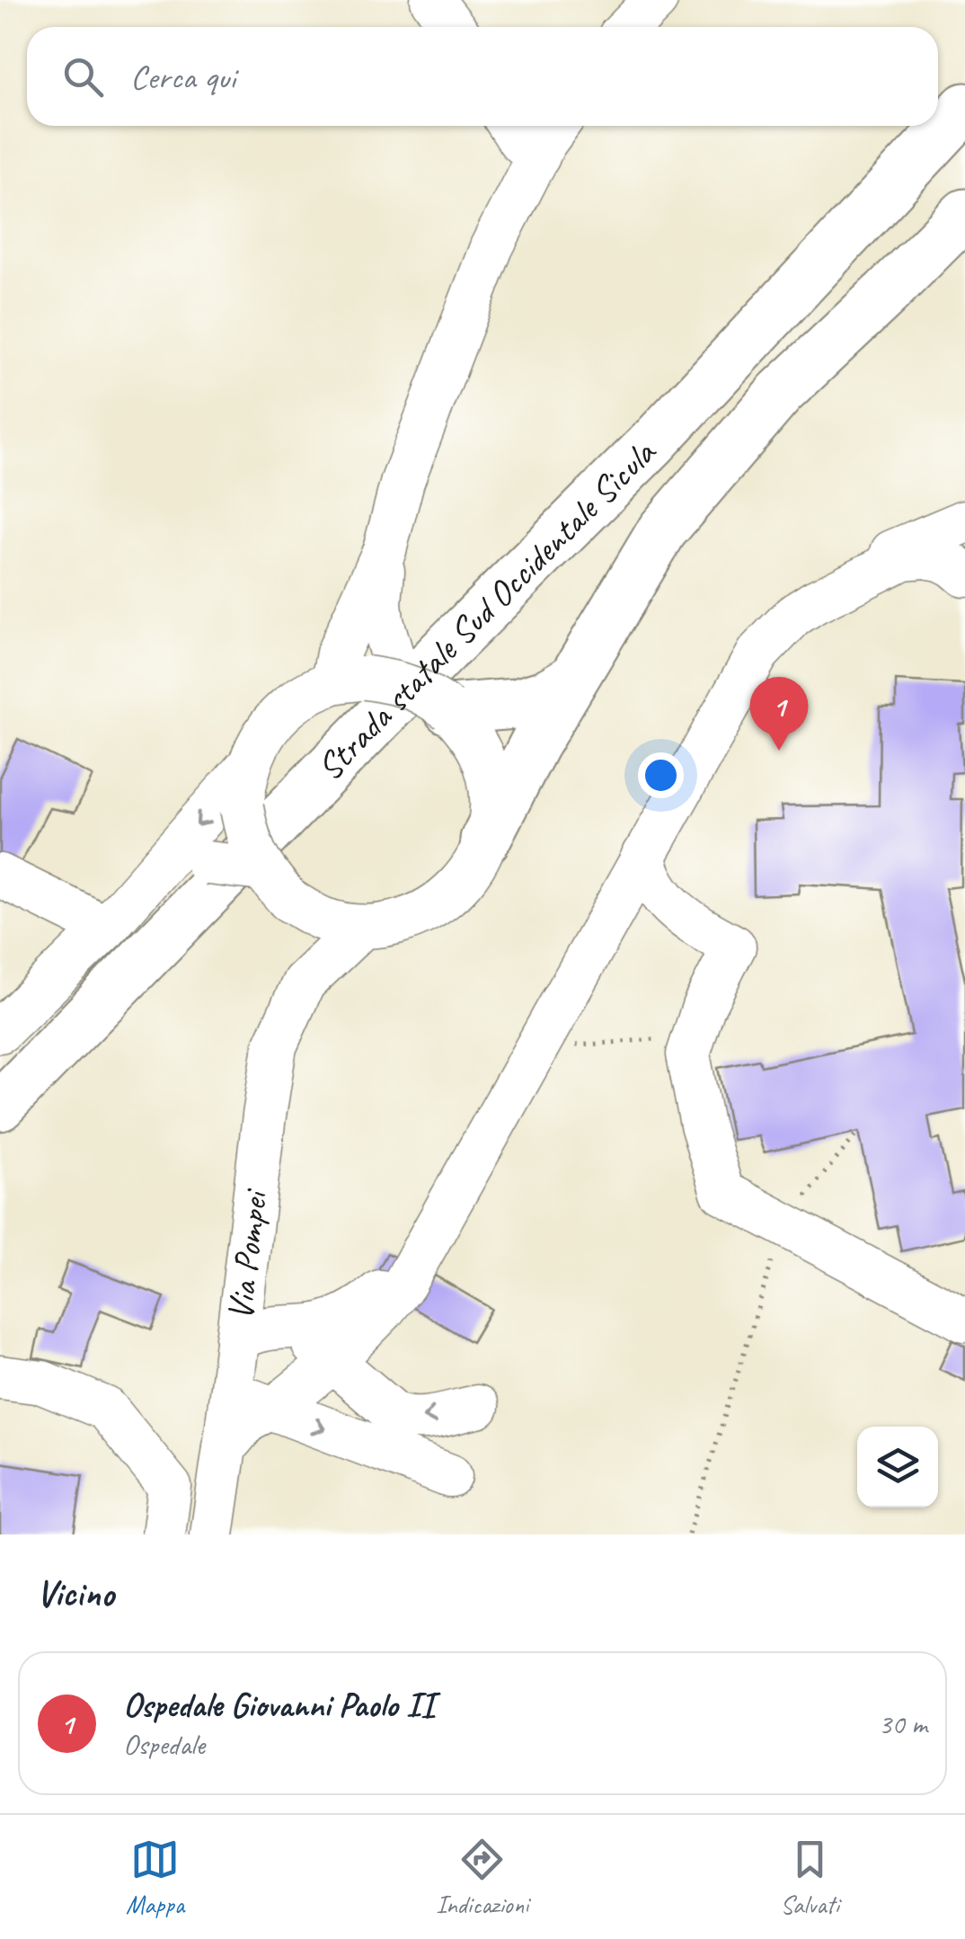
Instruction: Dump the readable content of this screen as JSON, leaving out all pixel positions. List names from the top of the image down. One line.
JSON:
{"streets":{"main road":["Strada statale Sud Occidentale Sicula"],"street":["Via Pompei"]},"page":{"search":"Cerca qui","pins":"1","heading":"Vicino","list":[{"mark":"1","name":"Ospedale Giovanni Paolo II","note":"Ospedale","value":"30 m"}],"nav":["Mappa","Indicazioni","Salvati"]}}
